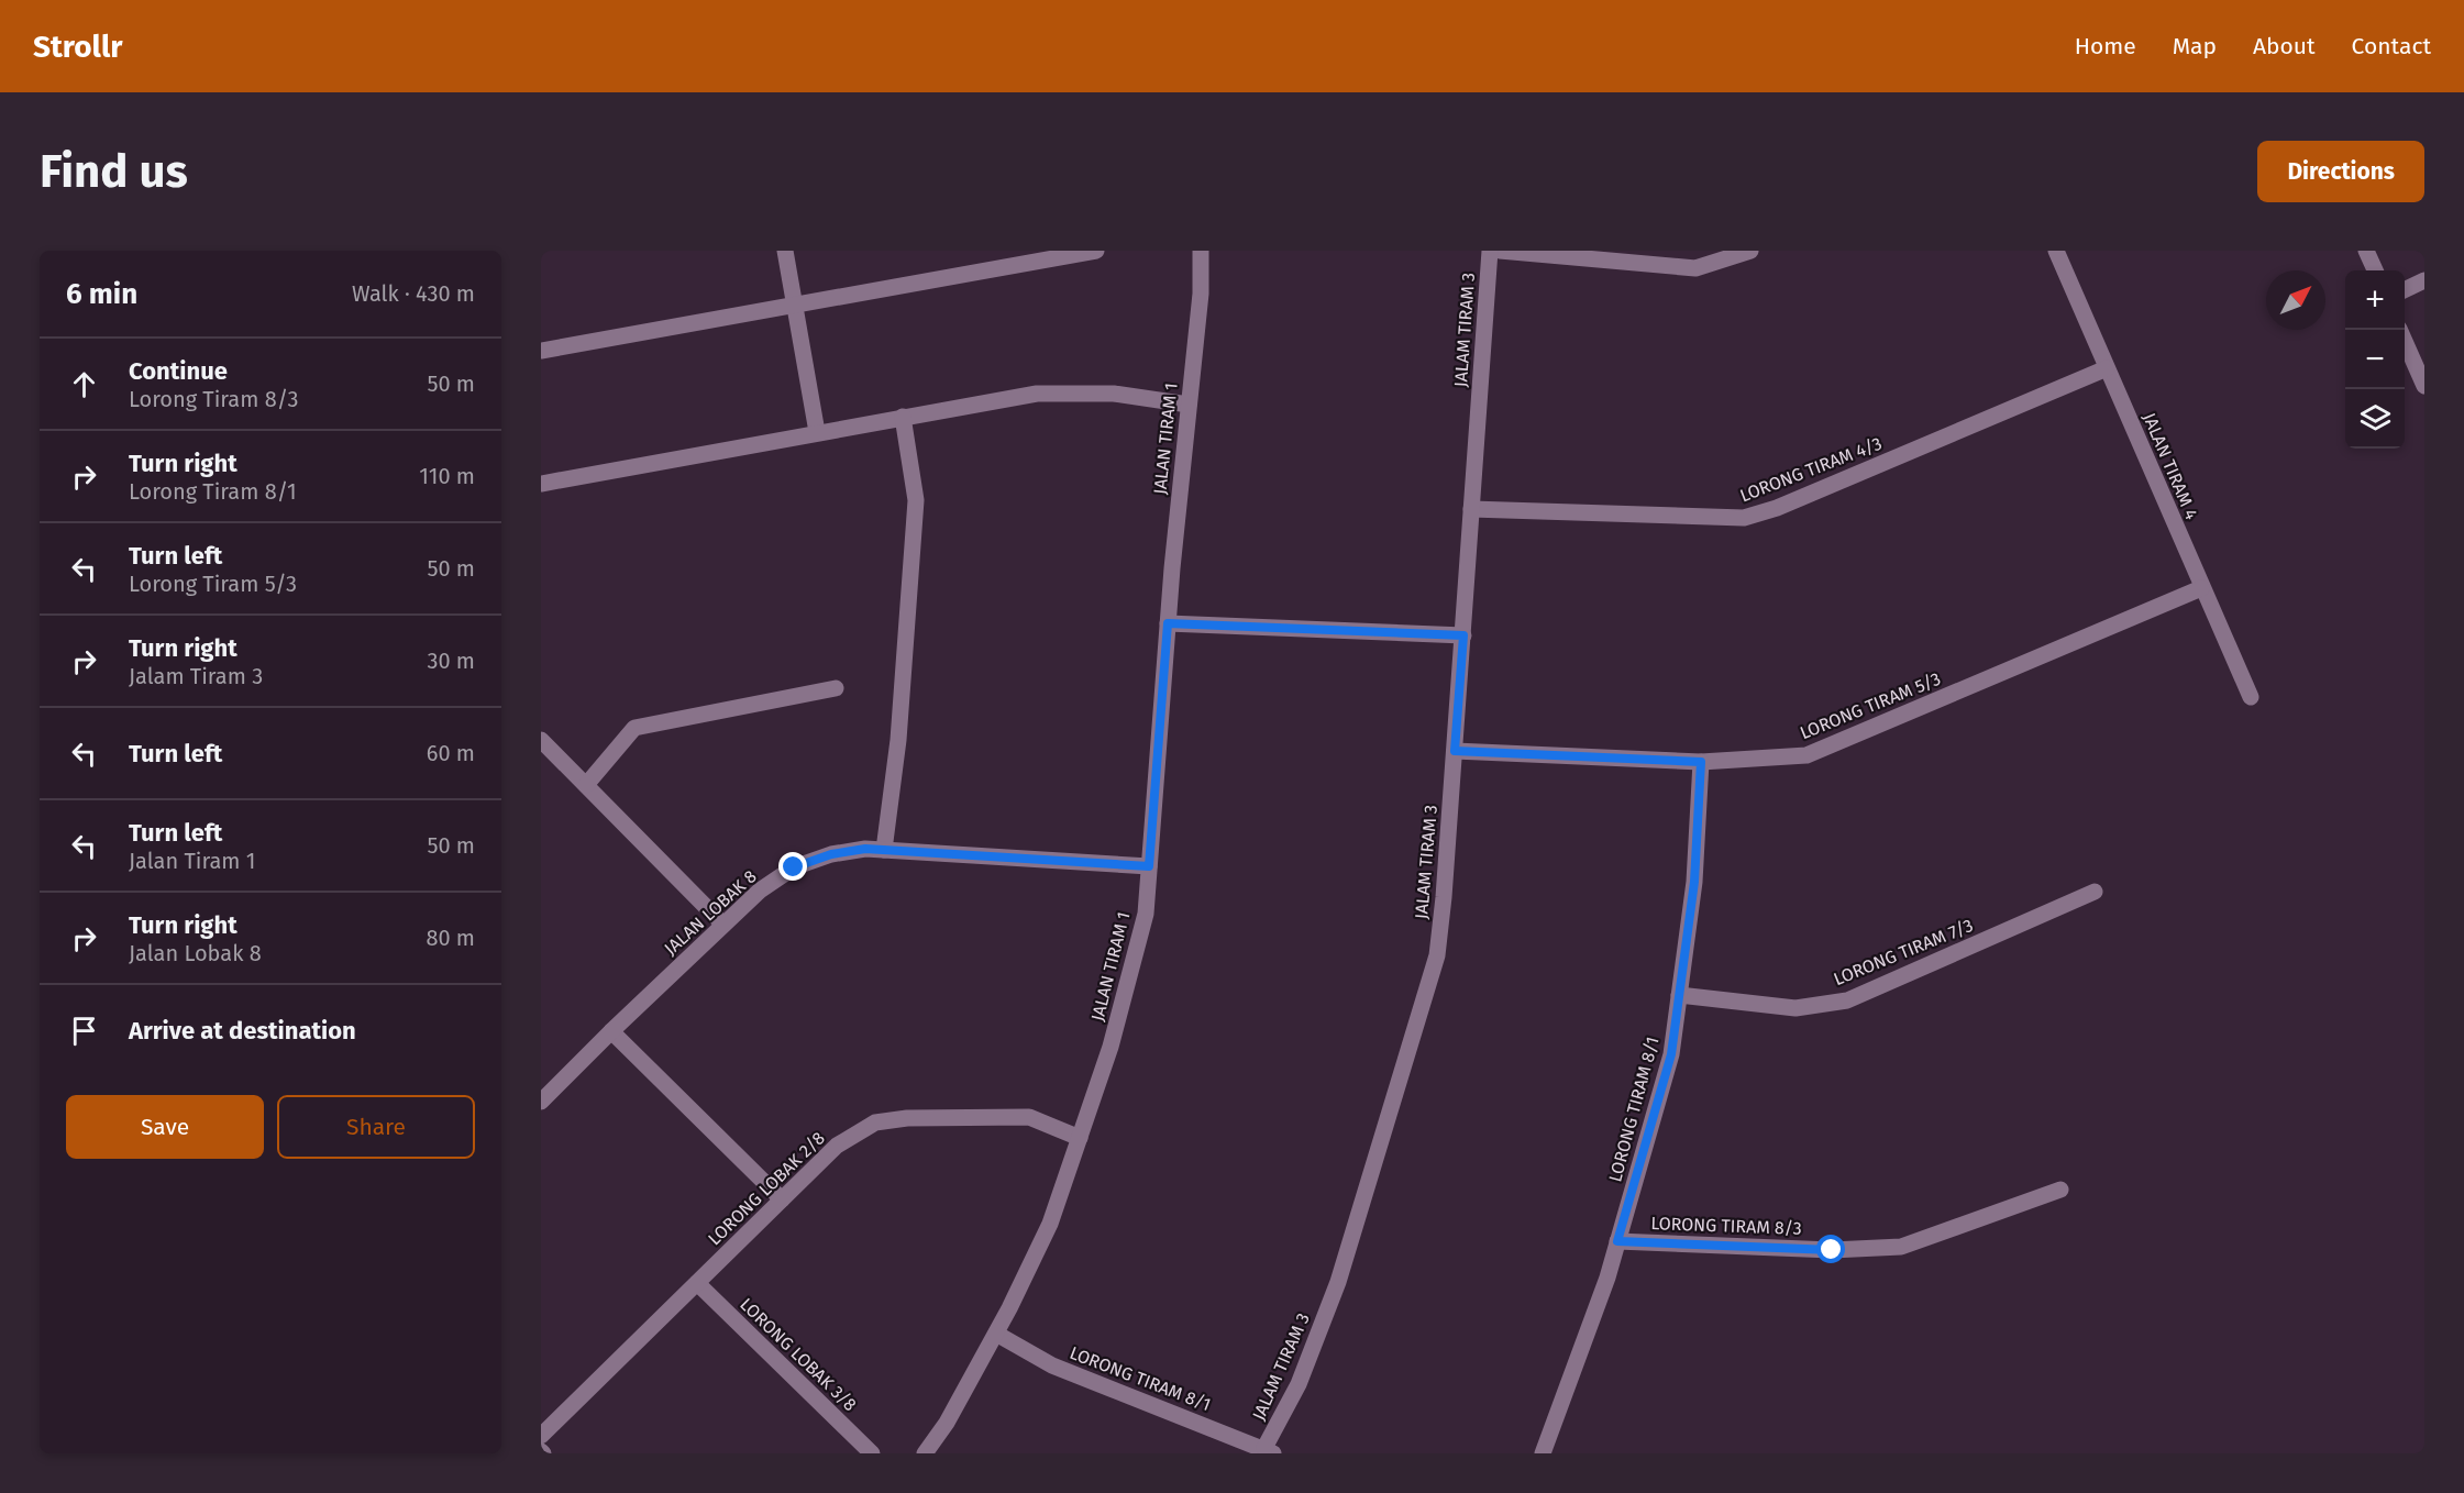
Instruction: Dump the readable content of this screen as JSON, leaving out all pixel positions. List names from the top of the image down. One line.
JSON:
{"streets":{"street":["JALAM TIRAM 3","JALAN TIRAM 1","JALAN TIRAM 4","LORONG TIRAM 4/3","LORONG TIRAM 5/3","JALAN LOBAK 8","LORONG TIRAM 7/3","LORONG TIRAM 8/1","LORONG LOBAK 2/8","LORONG TIRAM 8/3","LORONG LOBAK 3/8"]},"crossings":[["JALAM TIRAM 3","LORONG TIRAM 4/3"],["JALAM TIRAM 3","LORONG TIRAM 5/3"],["JALAM TIRAM 3","LORONG TIRAM 8/1"],["JALAN TIRAM 1","JALAN LOBAK 8"],["JALAN TIRAM 1","LORONG TIRAM 8/1"],["JALAN TIRAM 1","LORONG LOBAK 2/8"],["JALAN TIRAM 4","LORONG TIRAM 4/3"],["JALAN TIRAM 4","LORONG TIRAM 5/3"],["LORONG TIRAM 5/3","LORONG TIRAM 8/1"],["LORONG TIRAM 7/3","LORONG TIRAM 8/1"],["LORONG TIRAM 8/1","LORONG TIRAM 8/3"],["LORONG LOBAK 2/8","LORONG LOBAK 3/8"]],"north":"top right","page":{"header":"Strollr","nav":["Home","Map","About","Contact"],"buttons":["Directions",["Save","Share"]],"title":"Find us","heading":["6 min","Walk · 430 m"],"map_buttons":["+","−"],"list":[["Continue","Lorong Tiram 8/3","50 m"],["Turn right","Lorong Tiram 8/1","110 m"],["Turn left","Lorong Tiram 5/3","50 m"],["Turn right","Jalam Tiram 3","30 m"],["Turn left","60 m"],["Turn left","Jalan Tiram 1","50 m"],["Turn right","Jalan Lobak 8","80 m"],"Arrive at destination"]}}
